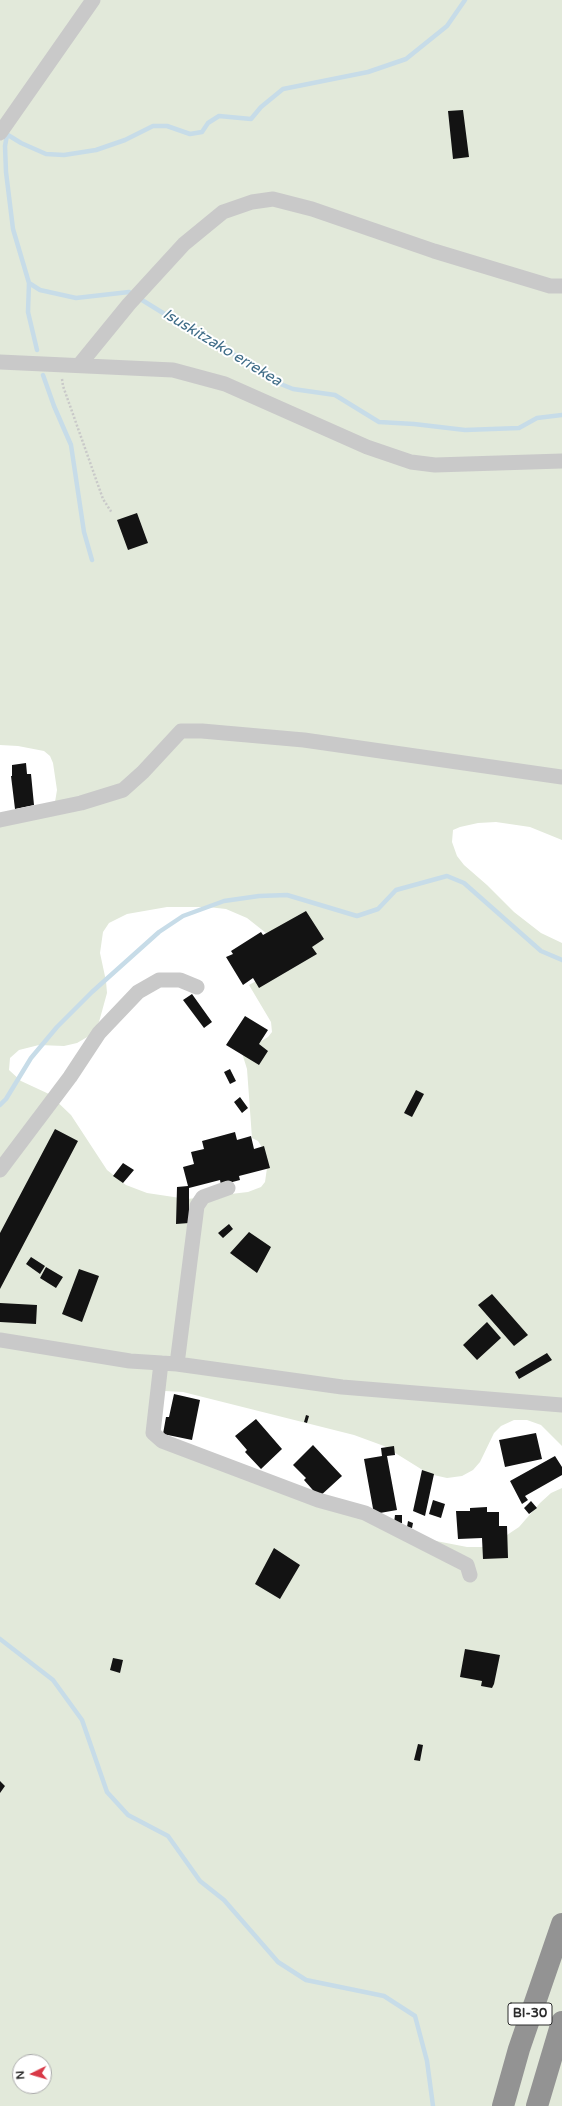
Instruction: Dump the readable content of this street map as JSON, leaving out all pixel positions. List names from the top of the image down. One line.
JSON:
{"streets":{"highway":["BI-30"]},"water":["Isuskitzako errekea"],"north":"left"}
